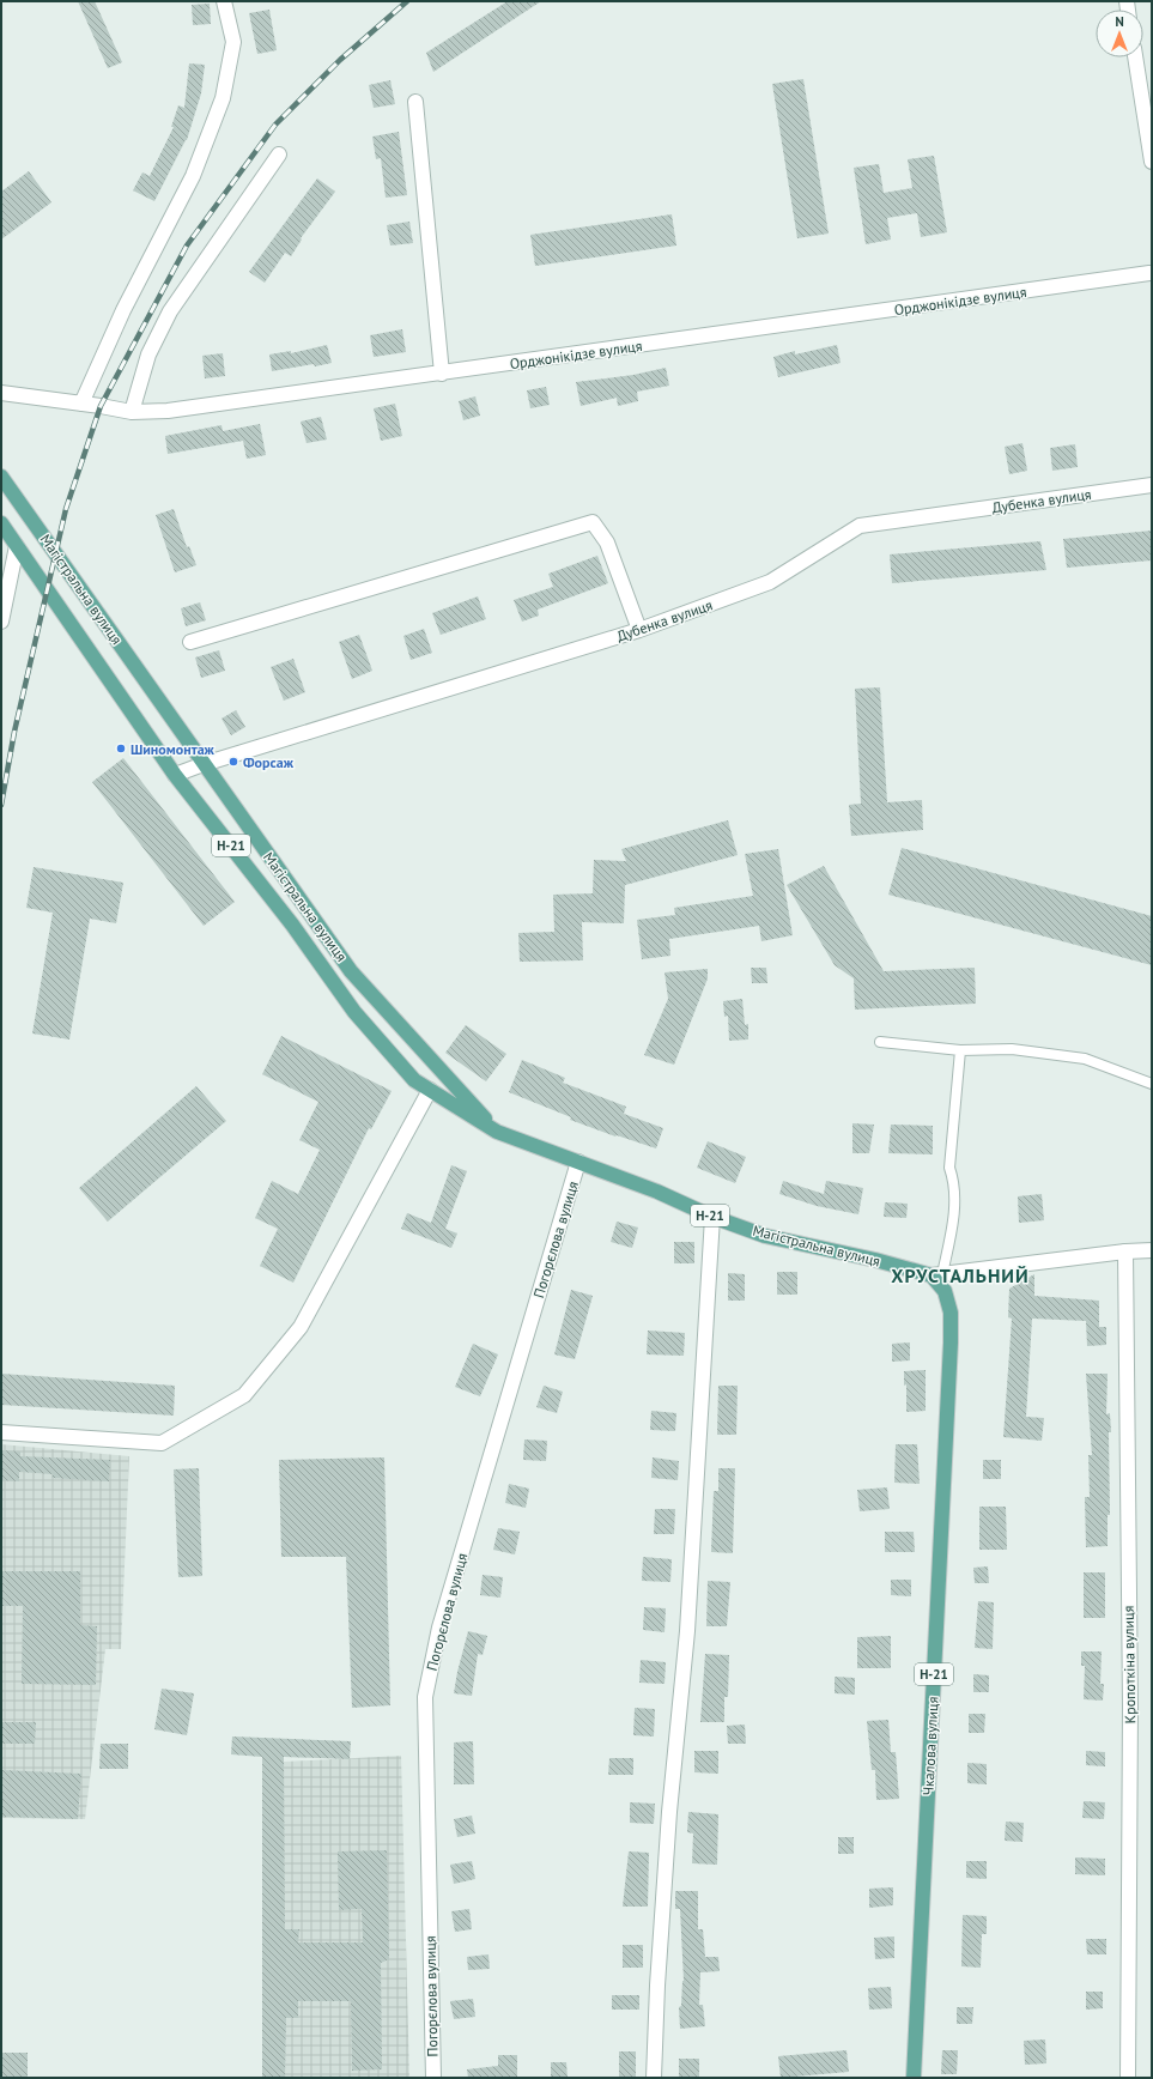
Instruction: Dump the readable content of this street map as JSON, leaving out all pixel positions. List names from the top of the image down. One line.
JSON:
{"streets":{"main road":["Магістральна вулиця","Н-21","Чкалова вулиця"],"street":["Орджонікідзе вулиця","Дубенка вулиця","Погорєлова вулиця","Кропоткіна вулиця"]},"crossings":[["Дубенка вулиця","Магістральна вулиця"],["Магістральна вулиця","Погорєлова вулиця"],["Магістральна вулиця","Кропоткіна вулиця"],["Магістральна вулиця","Чкалова вулиця"]],"districts":["ХРУСТАЛЬНИЙ"],"places":["Шиномонтаж","Форсаж"],"north":"top"}
